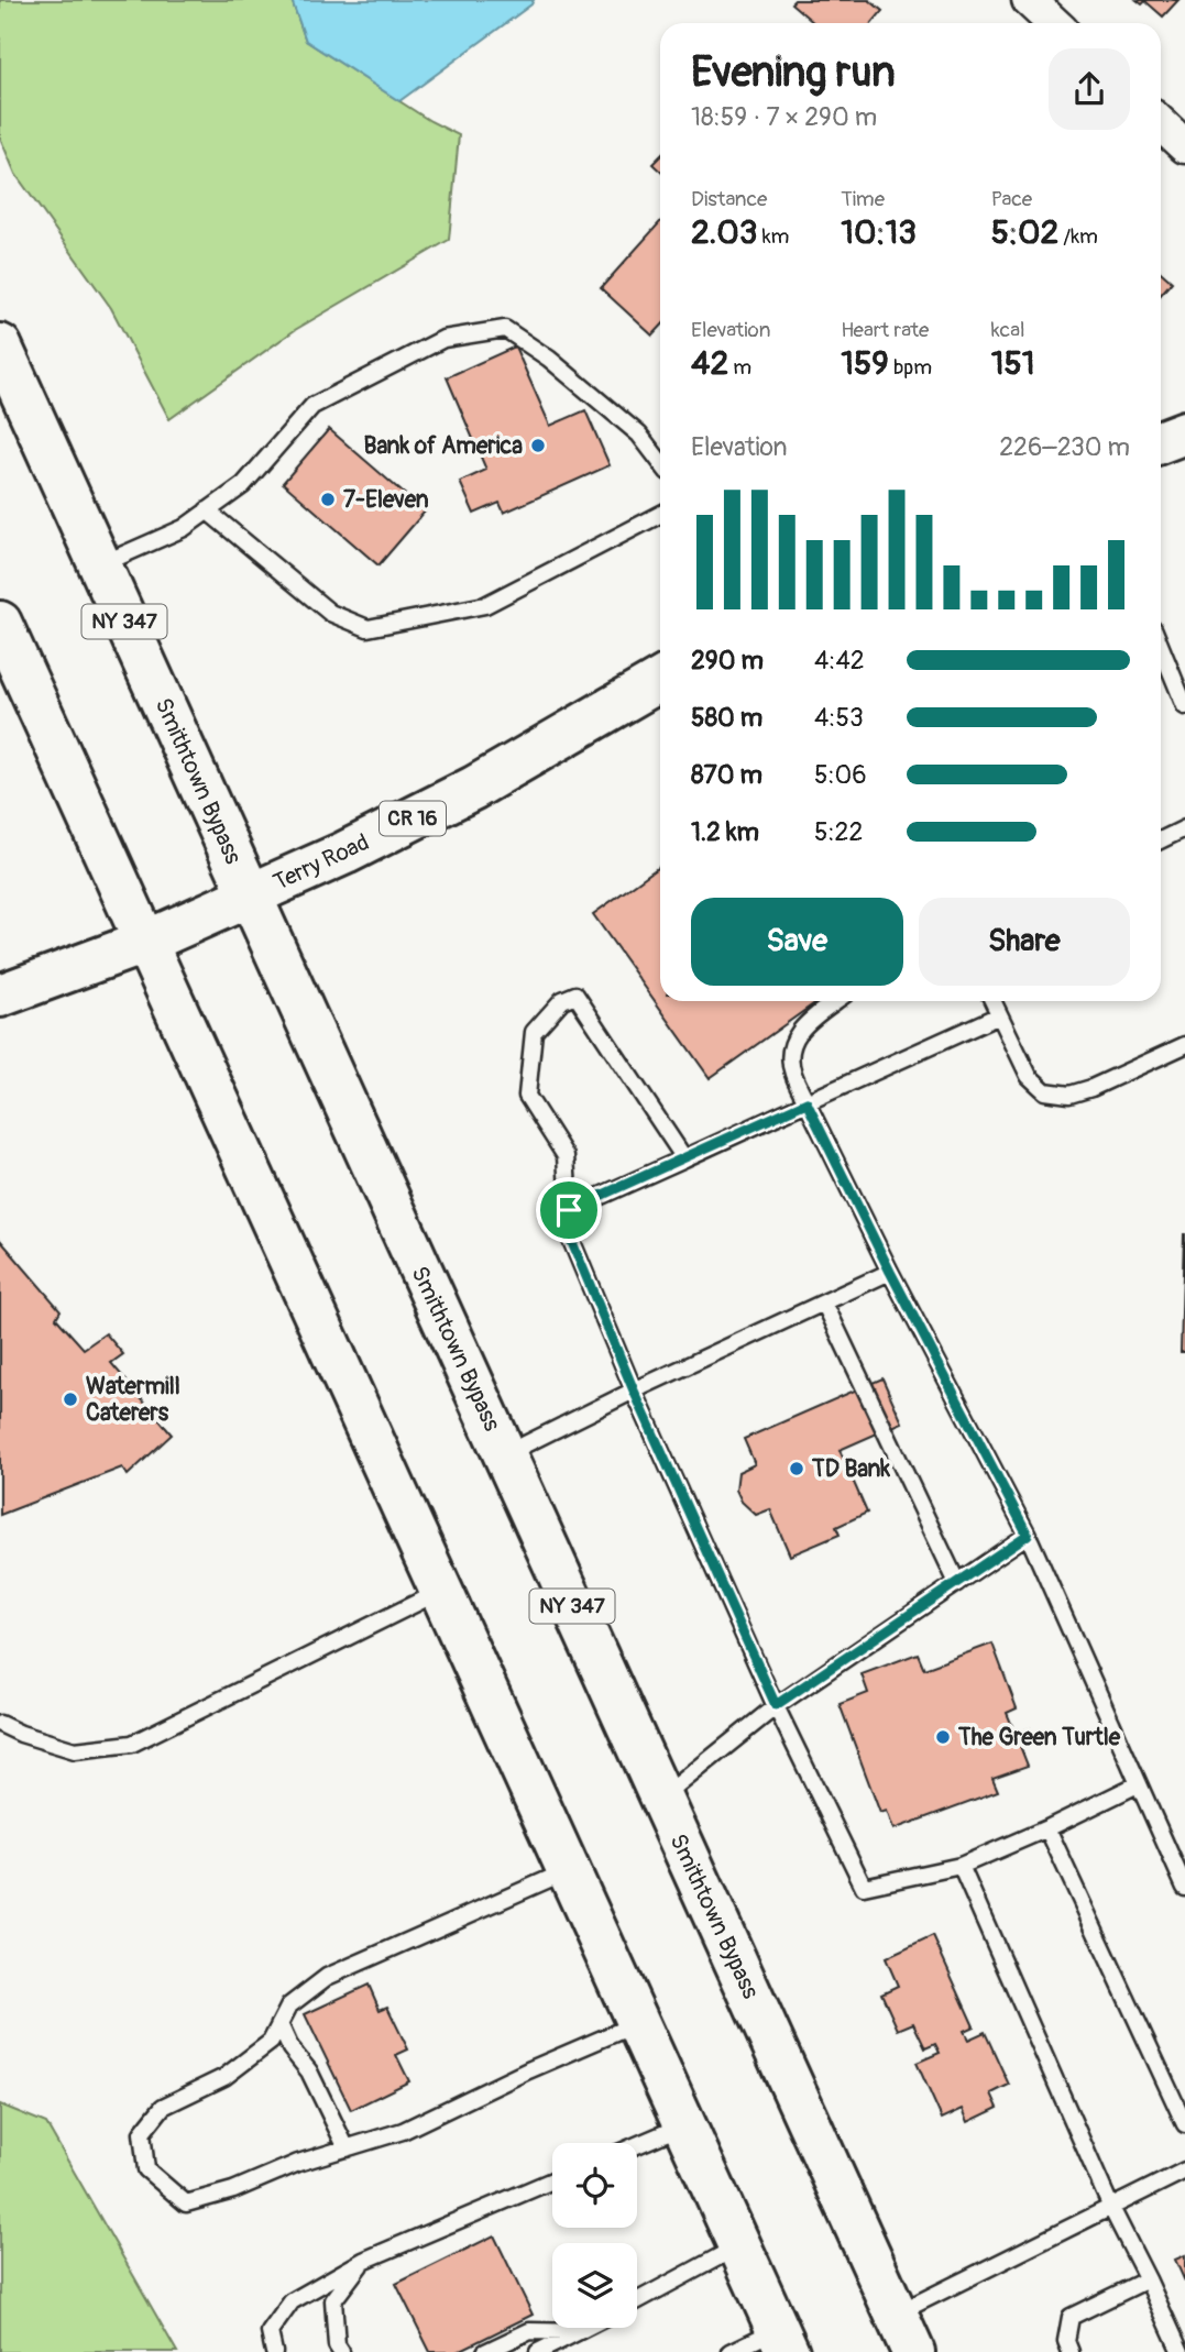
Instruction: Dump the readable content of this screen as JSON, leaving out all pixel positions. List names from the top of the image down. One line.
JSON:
{"streets":{"main road":["NY 347","Smithtown Bypass","CR 16","Terry Road"]},"crossings":[["Smithtown Bypass","Terry Road"]],"places":["Bank of America","7-Eleven","Watermill Caterers","TD Bank","The Green Turtle"],"page":{"heading":["Evening run","18:59 · 7 × 290 m"],"stats":[["Distance","2.03 km"],["Time","10:13"],["Pace","5:02 /km"],["Elevation","42 m"],["Heart rate","159 bpm"],["kcal","151"]],"chart":["Elevation","226–230 m"],"list":[{"name":"290 m","note":"4:42"},{"name":"580 m","note":"4:53"},{"name":"870 m","note":"5:06"},{"name":"1.2 km","note":"5:22"}],"buttons":["Save","Share"]}}
